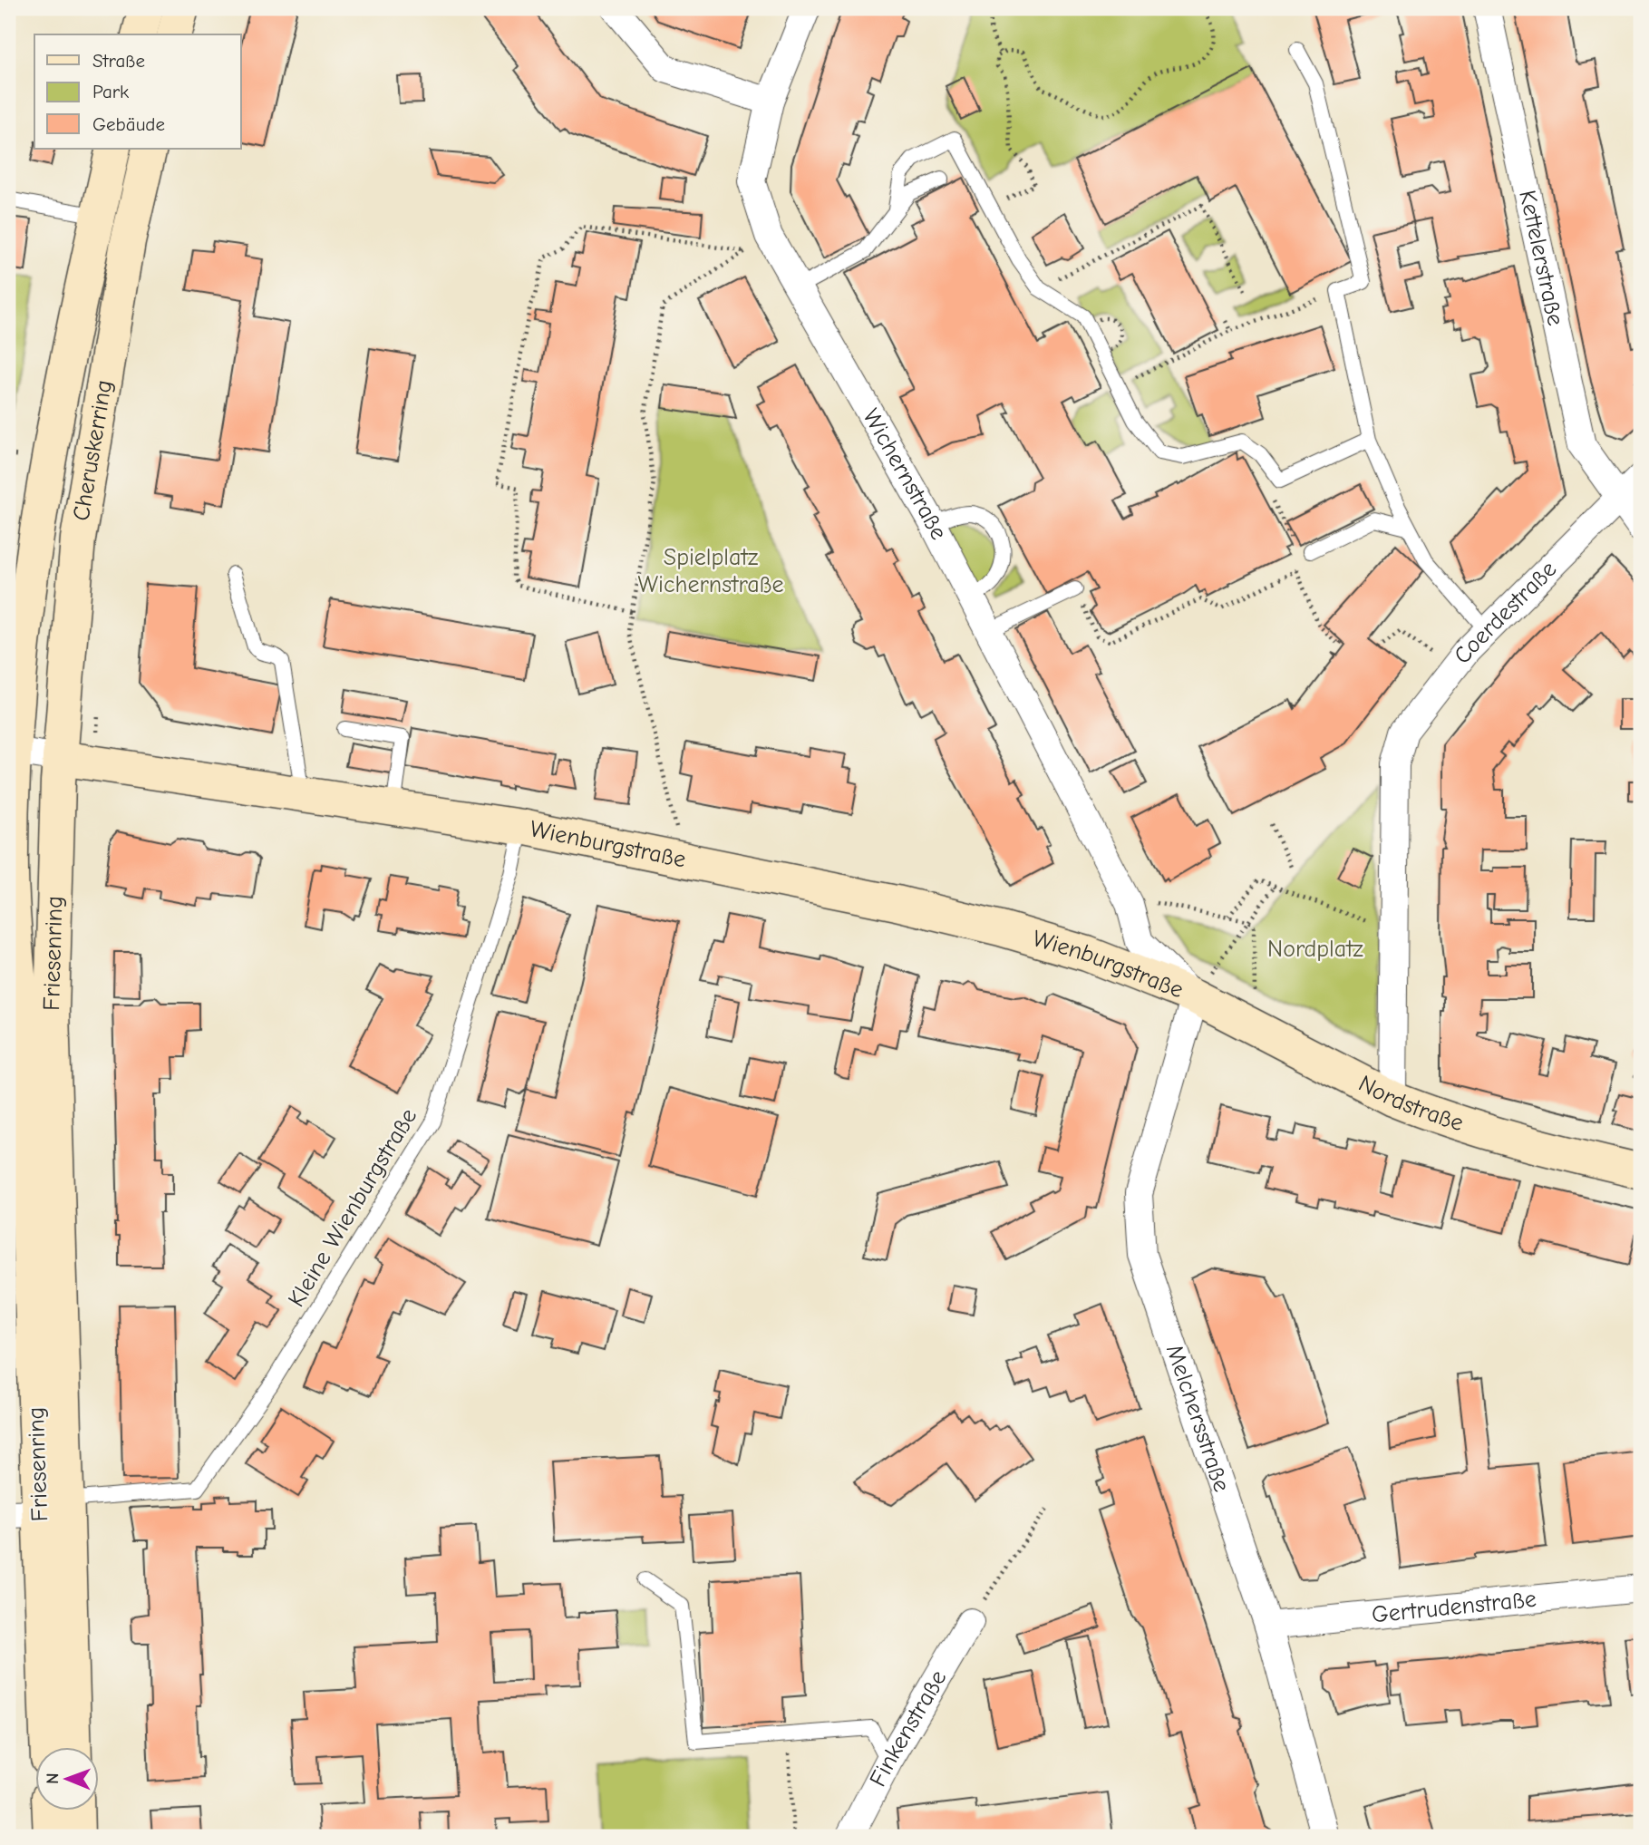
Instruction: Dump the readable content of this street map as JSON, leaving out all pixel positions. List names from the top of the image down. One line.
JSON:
{"streets":{"main road":["Cheruskerring","Wienburgstraße","Friesenring","Nordstraße"],"street":["Kettelerstraße","Wichernstraße","Coerdestraße","Melchersstraße","Gertrudenstraße","Finkenstraße"],"lane":["Kleine Wienburgstraße"]},"crossings":[["Kettelerstraße","Coerdestraße"],["Cheruskerring","Wienburgstraße"],["Cheruskerring","Friesenring"],["Wichernstraße","Wienburgstraße"],["Wichernstraße","Nordstraße"],["Wichernstraße","Melchersstraße"],["Wienburgstraße","Friesenring"],["Wienburgstraße","Nordstraße"],["Wienburgstraße","Kleine Wienburgstraße"],["Wienburgstraße","Melchersstraße"],["Friesenring","Kleine Wienburgstraße"],["Nordstraße","Melchersstraße"],["Melchersstraße","Gertrudenstraße"]],"parks":["Spielplatz Wichernstraße","Nordplatz"],"legend":["Straße","Park","Gebäude"],"north":"left"}
